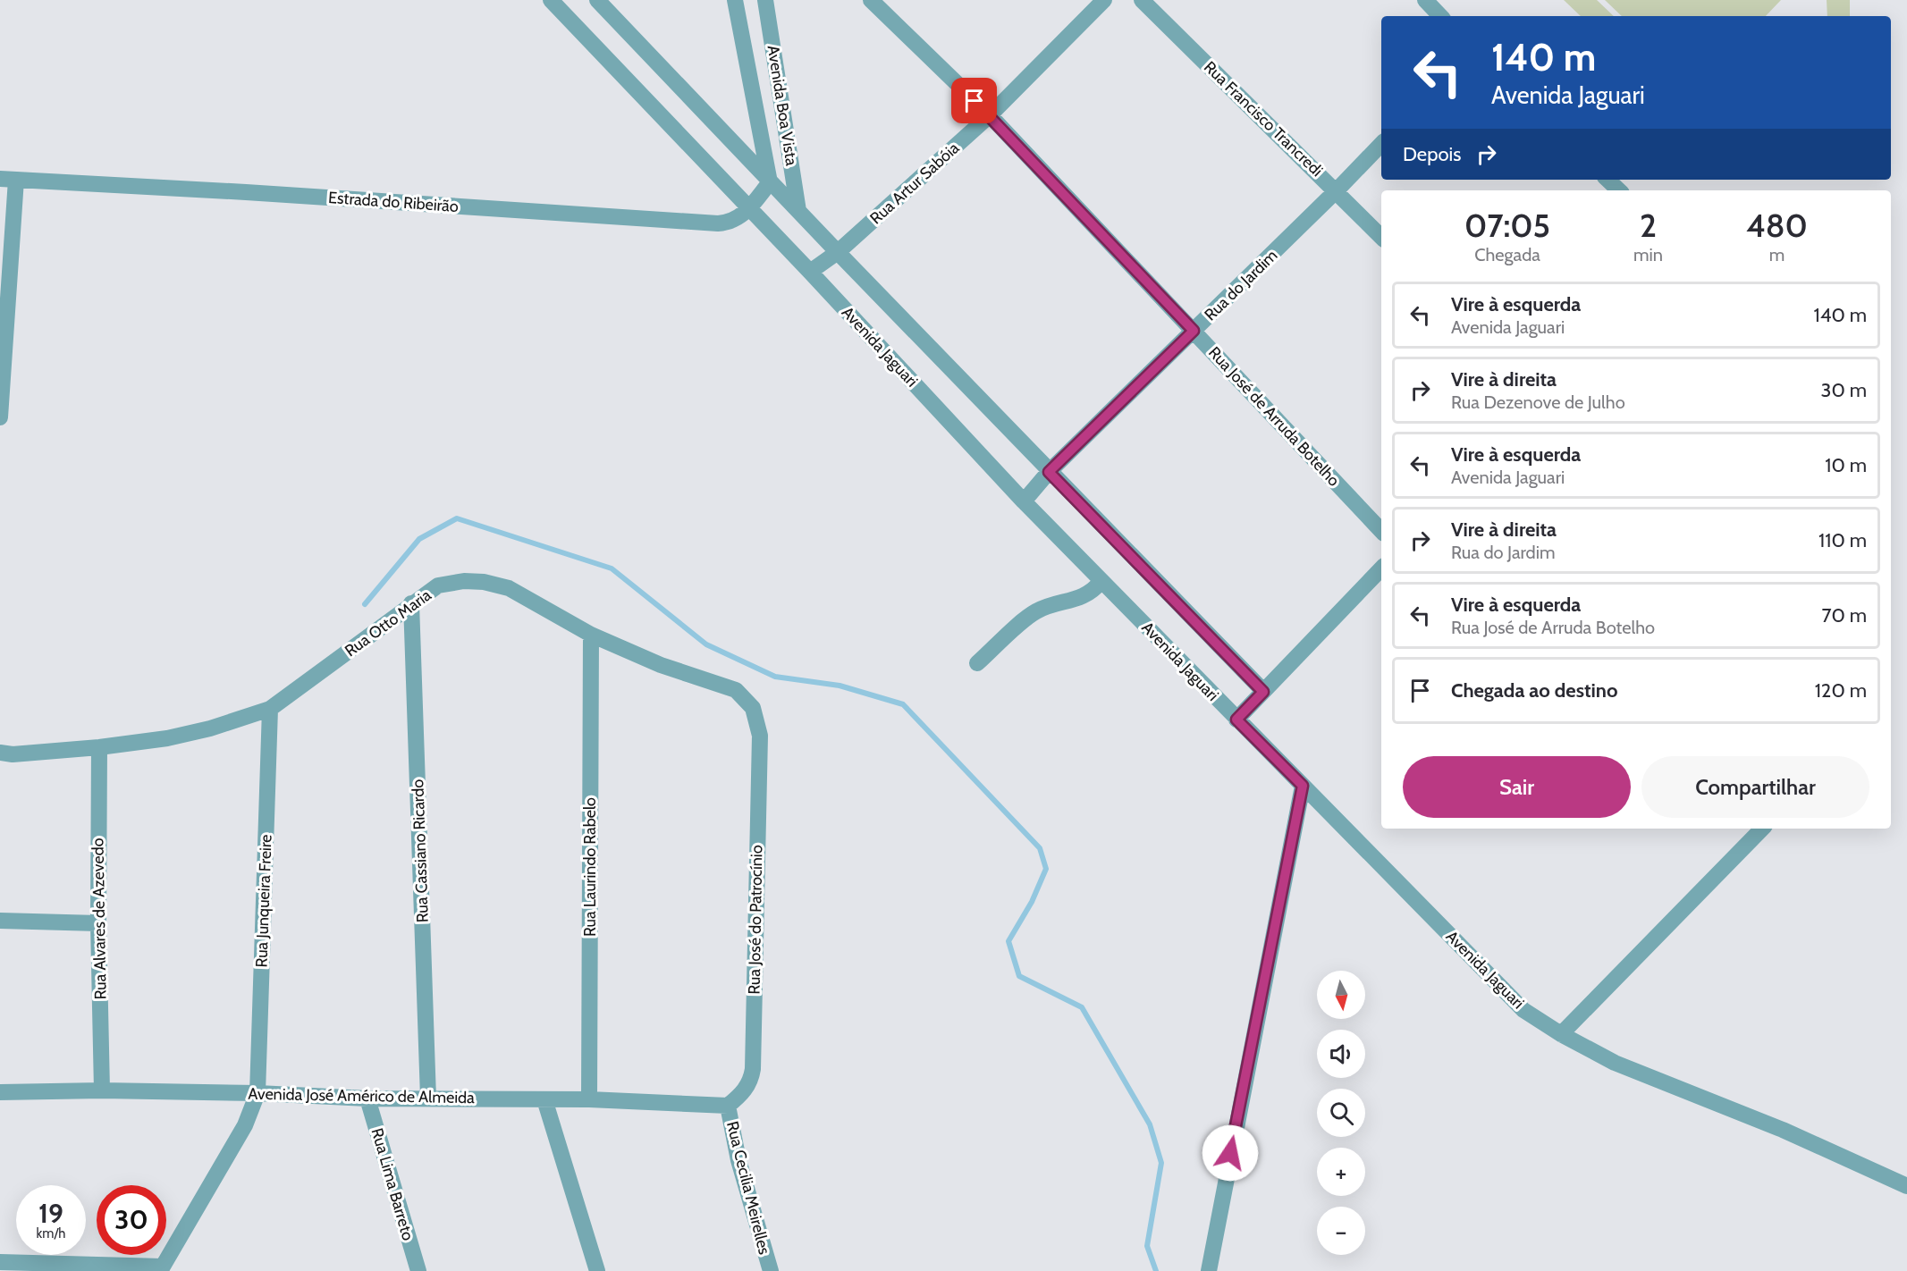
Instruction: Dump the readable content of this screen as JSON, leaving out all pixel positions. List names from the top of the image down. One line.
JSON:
{"streets":{"street":["Avenida Boa Vista","Rua Francisco Trancredi","Rua Artur Sabóia","Estrada do Ribeirão","Rua do Jardim","Avenida Jaguari","Rua José de Arruda Botelho","Rua Otto Maria","Rua Cassiano Ricardo","Rua Laurindo Rabelo","Rua Junqueira Freire","Rua Alvares de Azevedo","Rua José do Patrocínio","Avenida José Américo de Almeida","Rua Lima Barreto","Rua Cecilia Meirelles"]},"crossings":[["Avenida Boa Vista","Estrada do Ribeirão"],["Rua Francisco Trancredi","Rua do Jardim"],["Rua Artur Sabóia","Avenida Jaguari"],["Rua Artur Sabóia","Rua José de Arruda Botelho"],["Estrada do Ribeirão","Avenida Jaguari"],["Rua do Jardim","Avenida Jaguari"],["Rua do Jardim","Rua José de Arruda Botelho"],["Rua Otto Maria","Rua Cassiano Ricardo"],["Rua Otto Maria","Rua Laurindo Rabelo"],["Rua Otto Maria","Rua Junqueira Freire"],["Rua Otto Maria","Rua Alvares de Azevedo"],["Rua Otto Maria","Rua José do Patrocínio"],["Rua Cassiano Ricardo","Avenida José Américo de Almeida"],["Rua Laurindo Rabelo","Avenida José Américo de Almeida"],["Rua Junqueira Freire","Avenida José Américo de Almeida"],["Rua Alvares de Azevedo","Avenida José Américo de Almeida"],["Rua José do Patrocínio","Avenida José Américo de Almeida"],["Rua José do Patrocínio","Rua Cecilia Meirelles"],["Avenida José Américo de Almeida","Rua Lima Barreto"],["Avenida José Américo de Almeida","Rua Cecilia Meirelles"]],"north":"bottom","page":{"turn":["140 m","Avenida Jaguari"],"then":"Depois","eta":["07:05","Chegada","2","min","480","m"],"list":[{"name":"Vire à esquerda","note":"Avenida Jaguari","value":"140 m"},{"name":"Vire à direita","note":"Rua Dezenove de Julho","value":"30 m"},{"name":"Vire à esquerda","note":"Avenida Jaguari","value":"10 m"},{"name":"Vire à direita","note":"Rua do Jardim","value":"110 m"},{"name":"Vire à esquerda","note":"Rua José de Arruda Botelho","value":"70 m"},{"name":"Chegada ao destino","value":"120 m"}],"buttons":["Sair","Compartilhar"],"map_buttons":["+","−"],"speed":"19 km/h","limit":"30"}}
